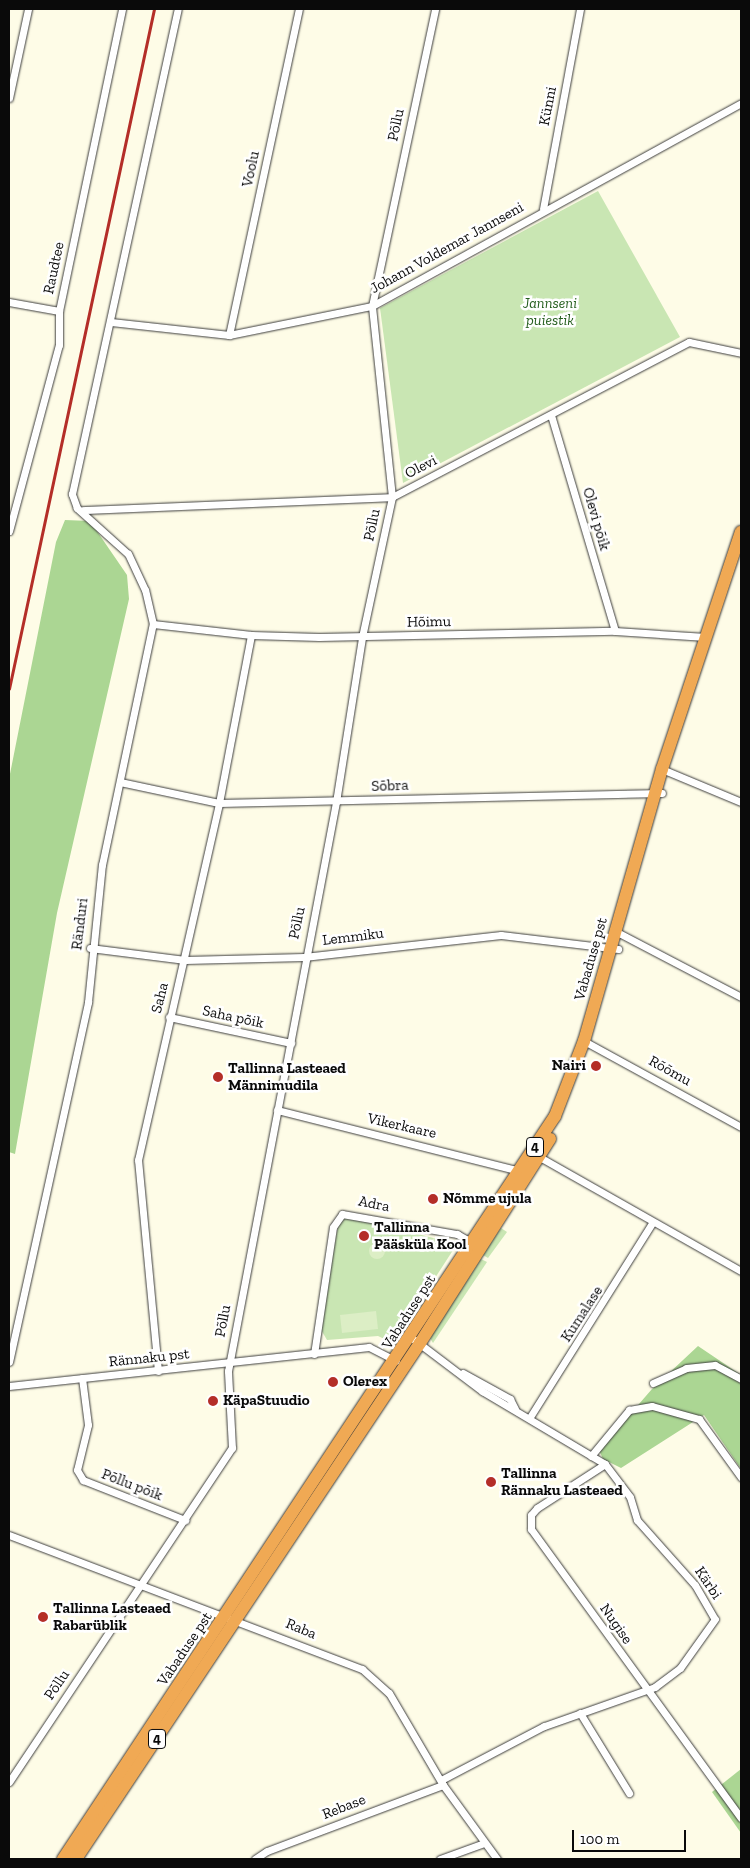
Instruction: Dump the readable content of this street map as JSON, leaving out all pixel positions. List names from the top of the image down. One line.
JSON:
{"streets":{"highway":["Vabaduse pst","4"],"street":["Künni","Põllu","Voolu","Johann Voldemar Jannseni","Raudtee","Olevi","Olevi põik","Hõimu","Sõbra","Ränduri","Lemmiku","Saha","Saha põik","Rõõmu","Vikerkaare","Adra","Kumalase","Rännaku pst","Põllu põik","Kärbi","Nugise","Raba","Rebase"]},"crossings":[["Künni","Johann Voldemar Jannseni"],["Põllu","Johann Voldemar Jannseni"],["Põllu","Olevi"],["Põllu","Hõimu"],["Põllu","Sõbra"],["Põllu","Lemmiku"],["Põllu","Saha põik"],["Põllu","Vikerkaare"],["Põllu","Rännaku pst"],["Põllu","Põllu põik"],["Põllu","Raba"],["Voolu","Johann Voldemar Jannseni"],["Olevi","Olevi põik"],["Olevi","Ränduri"],["Olevi põik","Hõimu"],["Hõimu","Ränduri"],["Hõimu","Vabaduse pst"],["Hõimu","Saha"],["Sõbra","Ränduri"],["Sõbra","Vabaduse pst"],["Sõbra","Saha"],["Ränduri","Lemmiku"],["Lemmiku","Vabaduse pst"],["Lemmiku","Saha"],["Vabaduse pst","Rõõmu"],["Vabaduse pst","Vikerkaare"],["Vabaduse pst","Adra"],["Vabaduse pst","Rännaku pst"],["Vabaduse pst","Raba"],["Saha","Saha põik"],["Saha","Rännaku pst"],["Adra","Rännaku pst"],["Rännaku pst","Põllu põik"],["Kärbi","Nugise"],["Kärbi","Raba"],["Kärbi","Rebase"],["Raba","Rebase"]],"parks":["Jannseni puiestik"],"places":["Nairi","Tallinna Lasteaed Männimudila","Nõmme ujula","Tallinna Pääsküla Kool","Olerex","KäpaStuudio","Tallinna Rännaku Lasteaed","Tallinna Lasteaed Rabarüblik"],"scale_bar":"100 m"}
